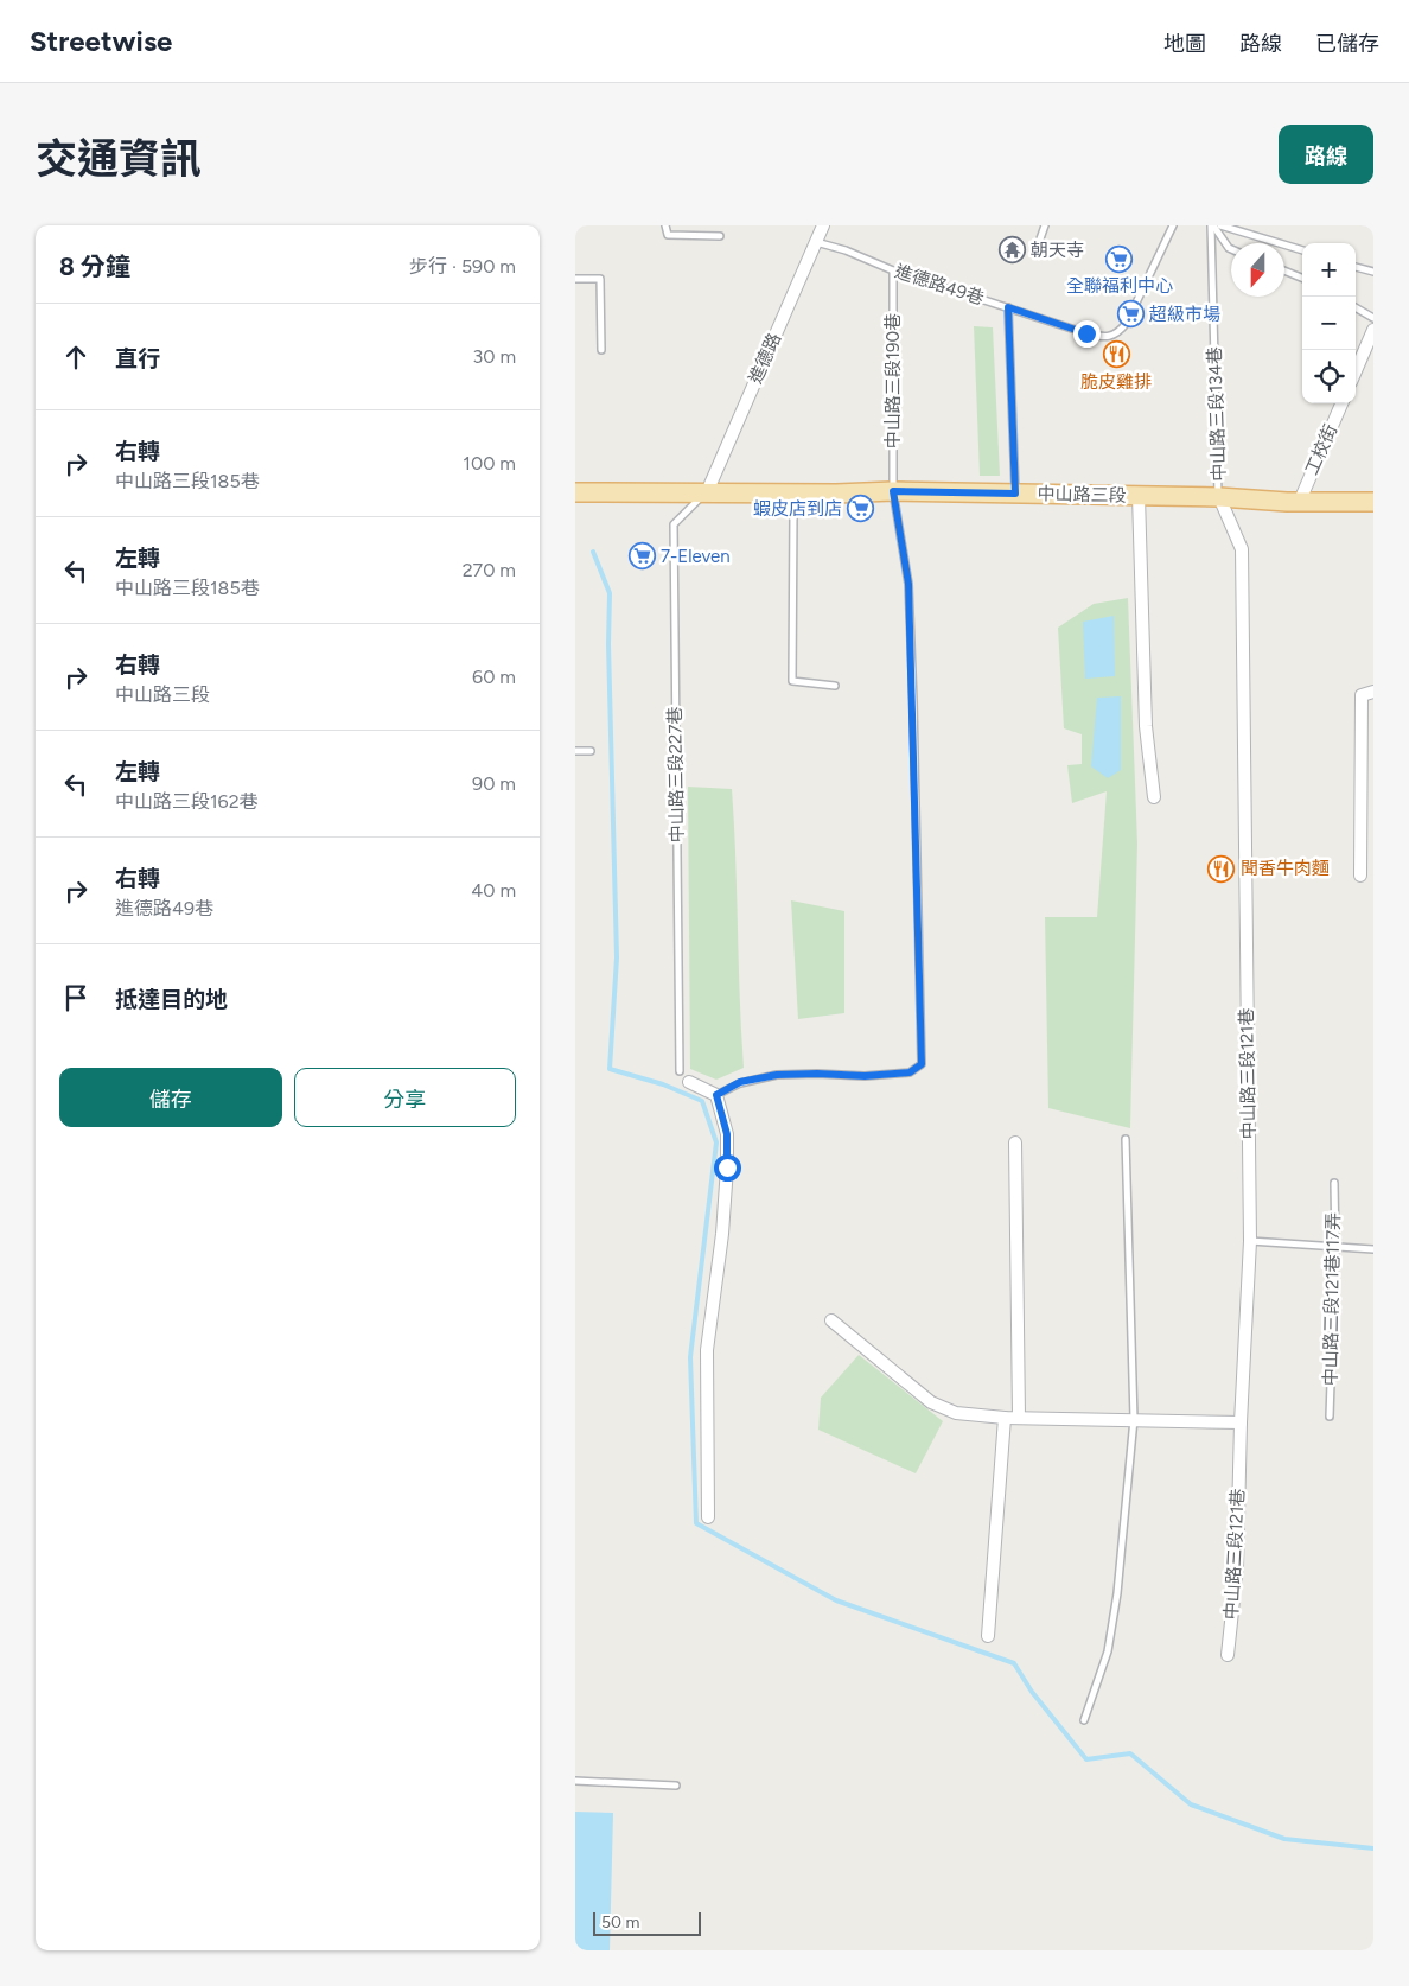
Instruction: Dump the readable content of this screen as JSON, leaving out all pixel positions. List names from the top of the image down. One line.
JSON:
{"streets":{"main road":["中山路三段"],"street":["進德路","工校街","中山路三段121巷"],"lane":["進德路49巷","中山路三段190巷","中山路三段134巷","中山路三段227巷","中山路三段121巷117弄"]},"crossings":[["進德路49巷","進德路"],["進德路49巷","中山路三段190巷"],["進德路","中山路三段"],["進德路","中山路三段227巷"],["中山路三段190巷","中山路三段"],["中山路三段134巷","中山路三段"],["中山路三段134巷","中山路三段121巷"],["工校街","中山路三段"],["中山路三段","中山路三段227巷"],["中山路三段","中山路三段121巷"]],"places":{"temple":["朝天寺"],"supermarket":["全聯福利中心","超級市場","蝦皮店到店","7-Eleven"],"restaurant":["脆皮雞排","聞香牛肉麵"]},"scale_bar":"50 m","north":"bottom","page":{"header":"Streetwise","nav":["地圖","路線","已儲存"],"title":"交通資訊","buttons":["路線",["儲存","分享"]],"heading":["8 分鐘","步行 · 590 m"],"map_buttons":["+","−"],"list":[["直行","30 m"],["右轉","中山路三段185巷","100 m"],["左轉","中山路三段185巷","270 m"],["右轉","中山路三段","60 m"],["左轉","中山路三段162巷","90 m"],["右轉","進德路49巷","40 m"],"抵達目的地"],"scale":"50 m"}}
